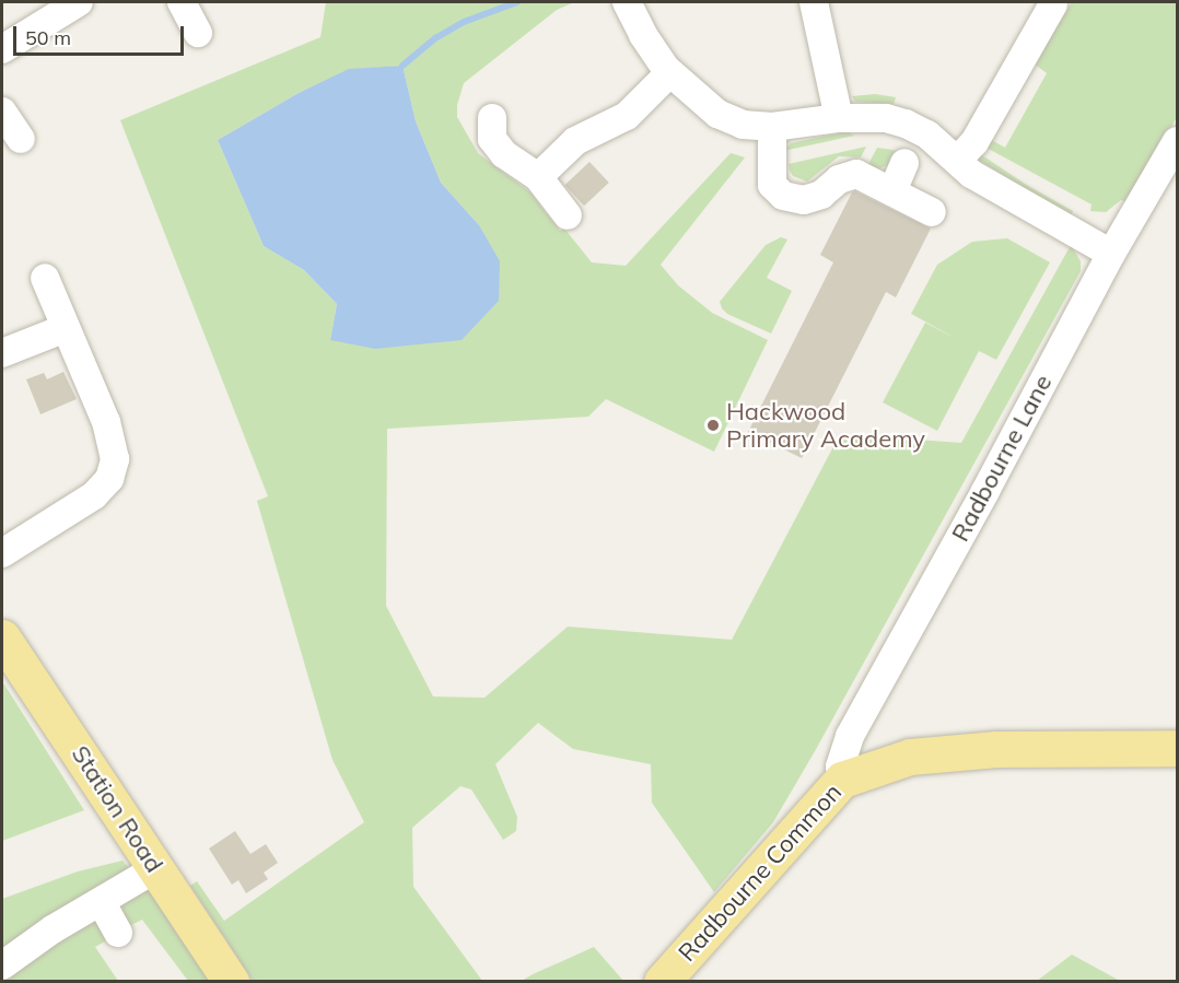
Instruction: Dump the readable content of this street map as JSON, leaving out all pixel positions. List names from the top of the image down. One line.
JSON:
{"streets":{"main road":["Station Road","Radbourne Common"],"street":["Radbourne Lane"]},"crossings":[["Radbourne Lane","Radbourne Common"]],"places":["Hackwood Primary Academy"],"scale_bar":"50 m"}
